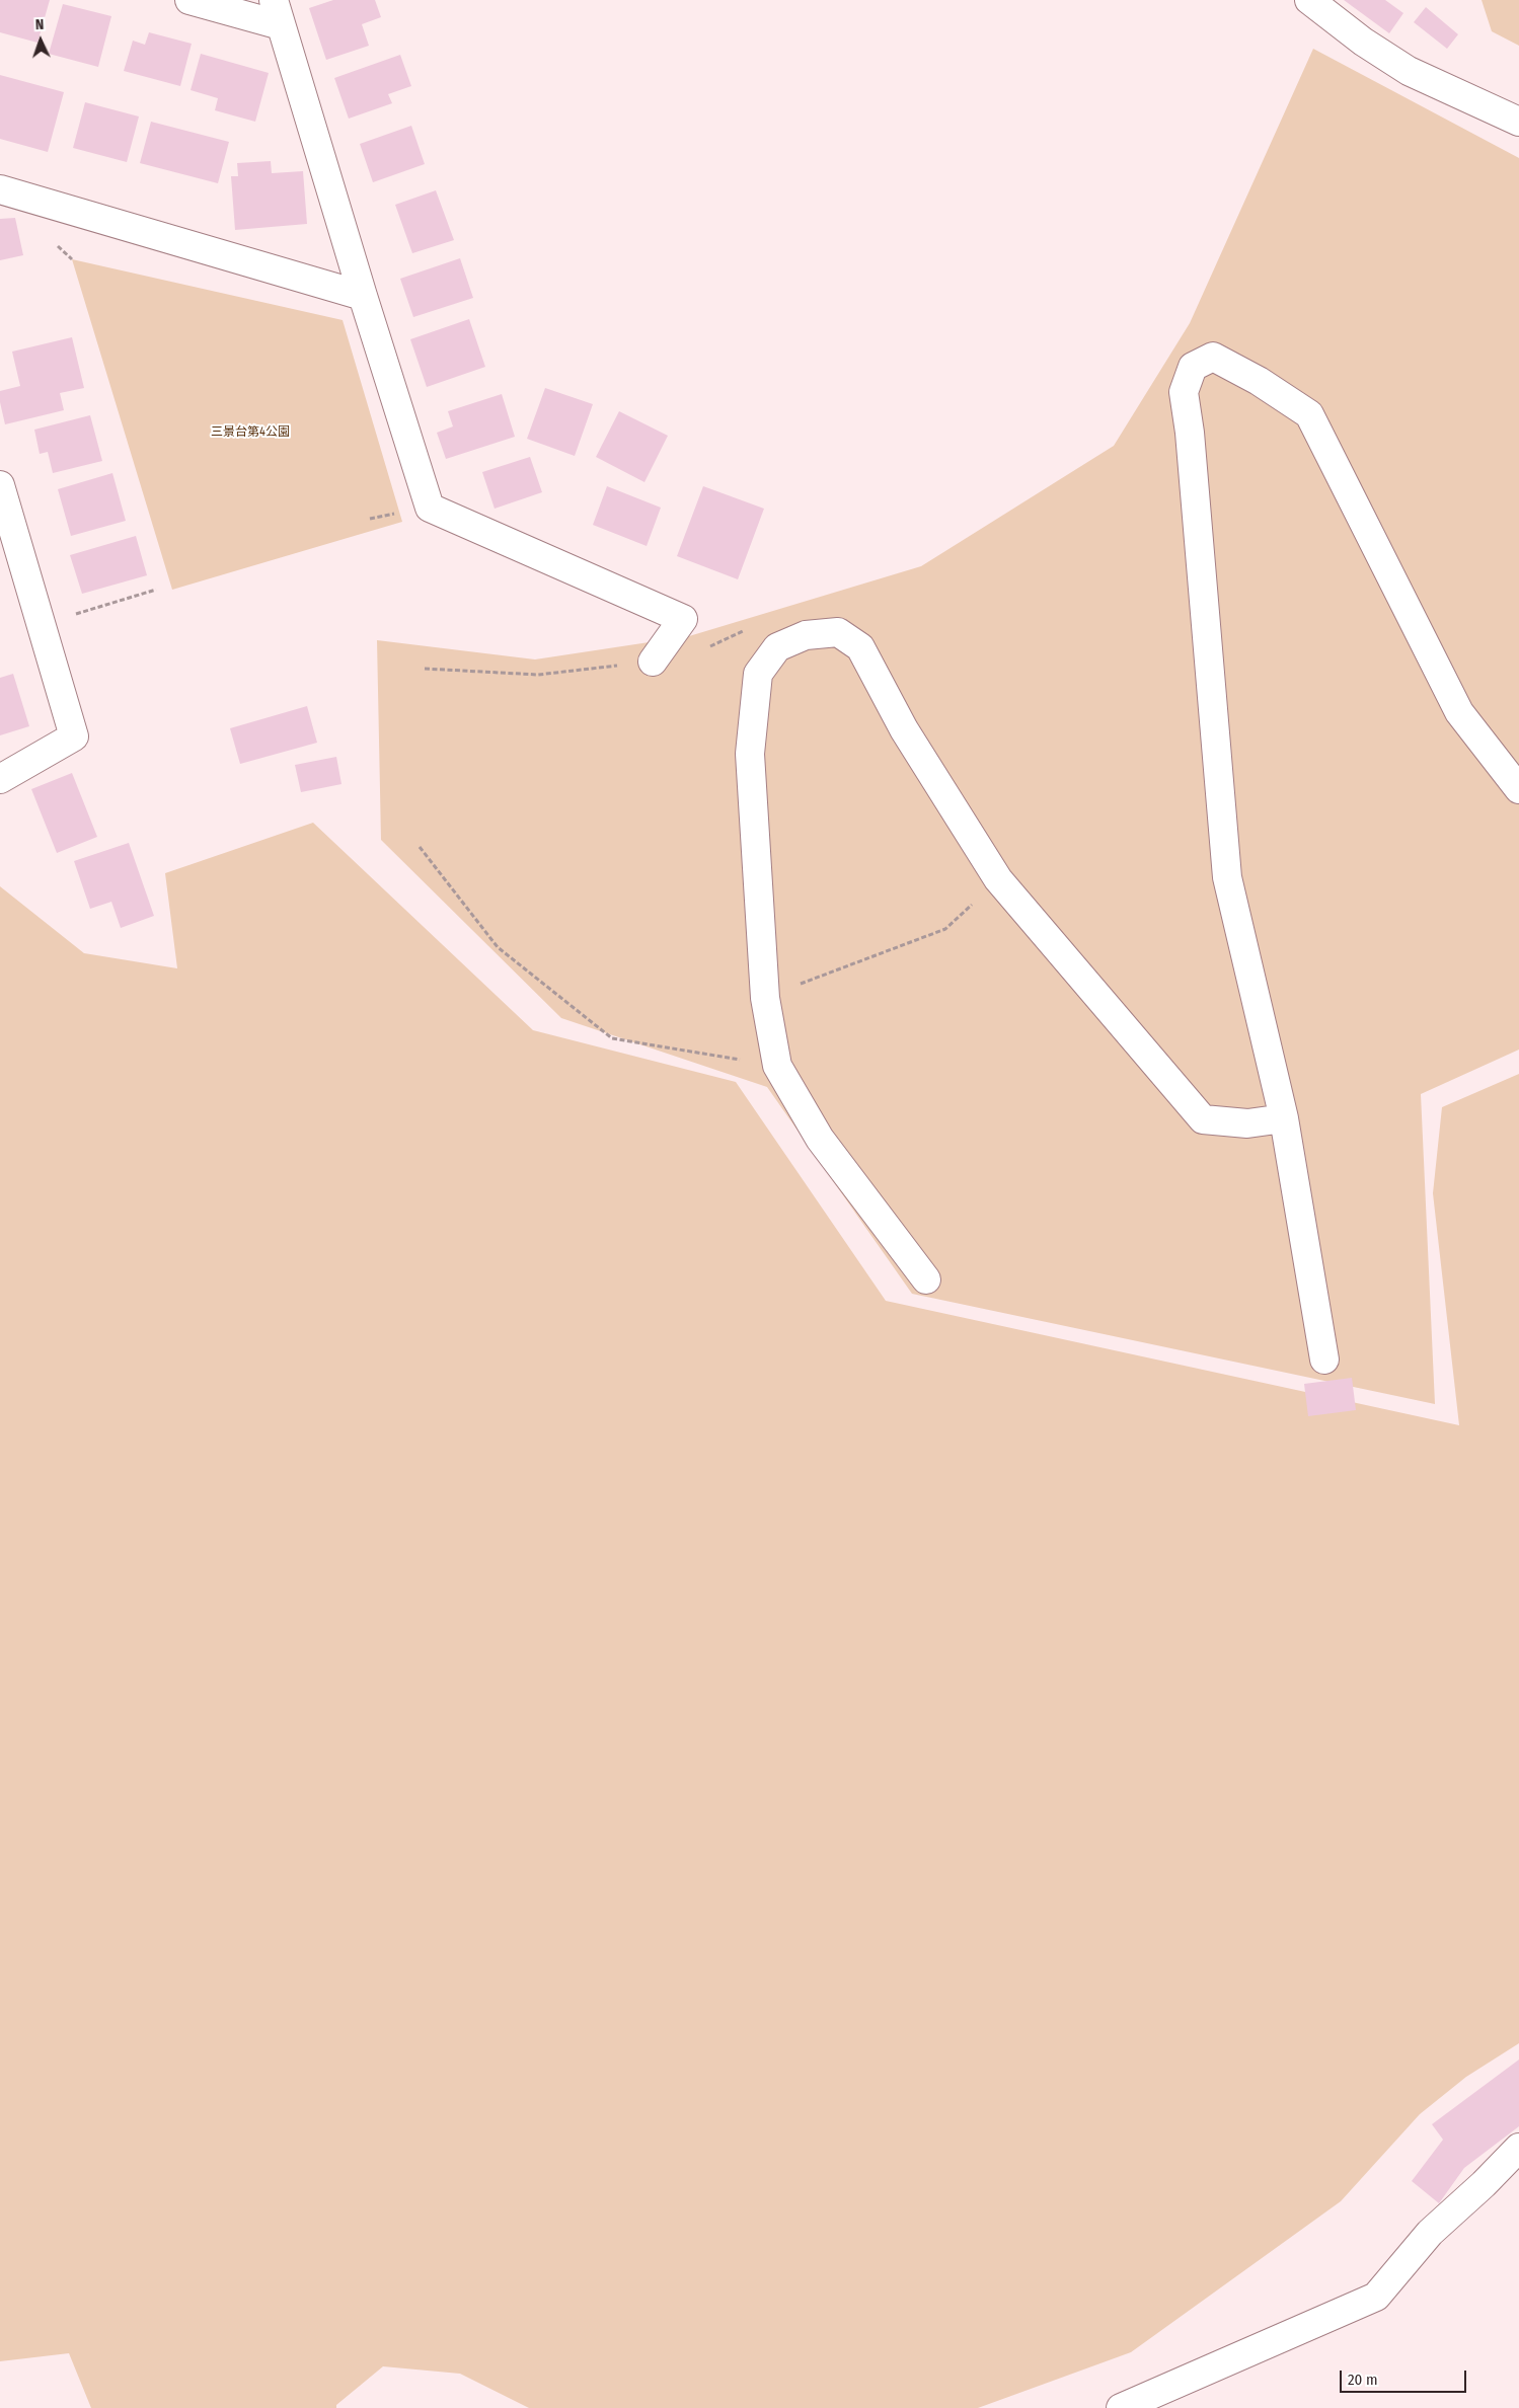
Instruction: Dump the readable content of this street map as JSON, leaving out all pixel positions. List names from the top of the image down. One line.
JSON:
{"parks":["三景台第4公園"],"scale_bar":"20 m","north":"top"}
